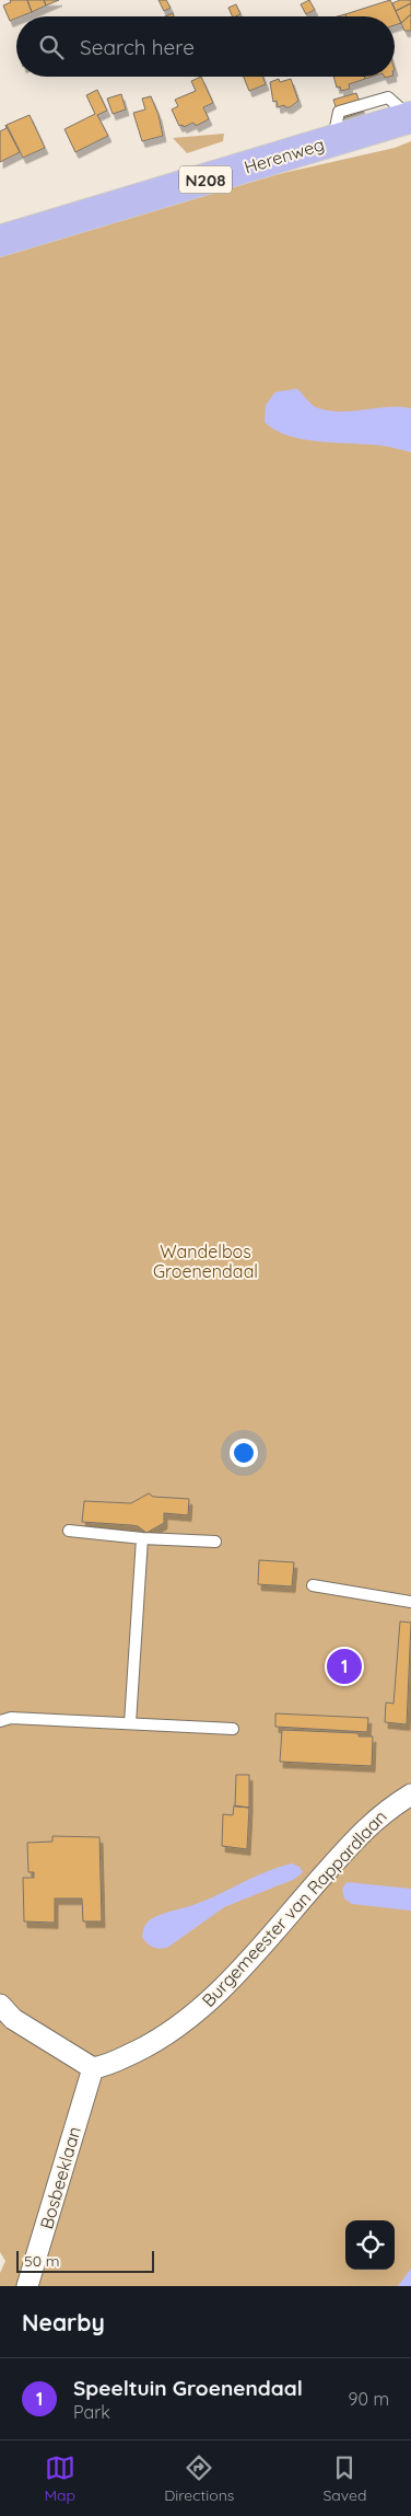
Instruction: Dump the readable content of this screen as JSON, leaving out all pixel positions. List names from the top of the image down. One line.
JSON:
{"streets":{"main road":["Herenweg","N208"],"street":["Burgemeester van Rappardlaan","Bosbeeklaan"]},"crossings":[["Burgemeester van Rappardlaan","Bosbeeklaan"]],"parks":["Wandelbos Groenendaal"],"scale_bar":"50 m","page":{"search":"Search here","pins":"1","scale":"50 m","heading":"Nearby","list":[{"mark":"1","name":"Speeltuin Groenendaal","note":"Park","value":"90 m"}],"nav":["Map","Directions","Saved"]}}
